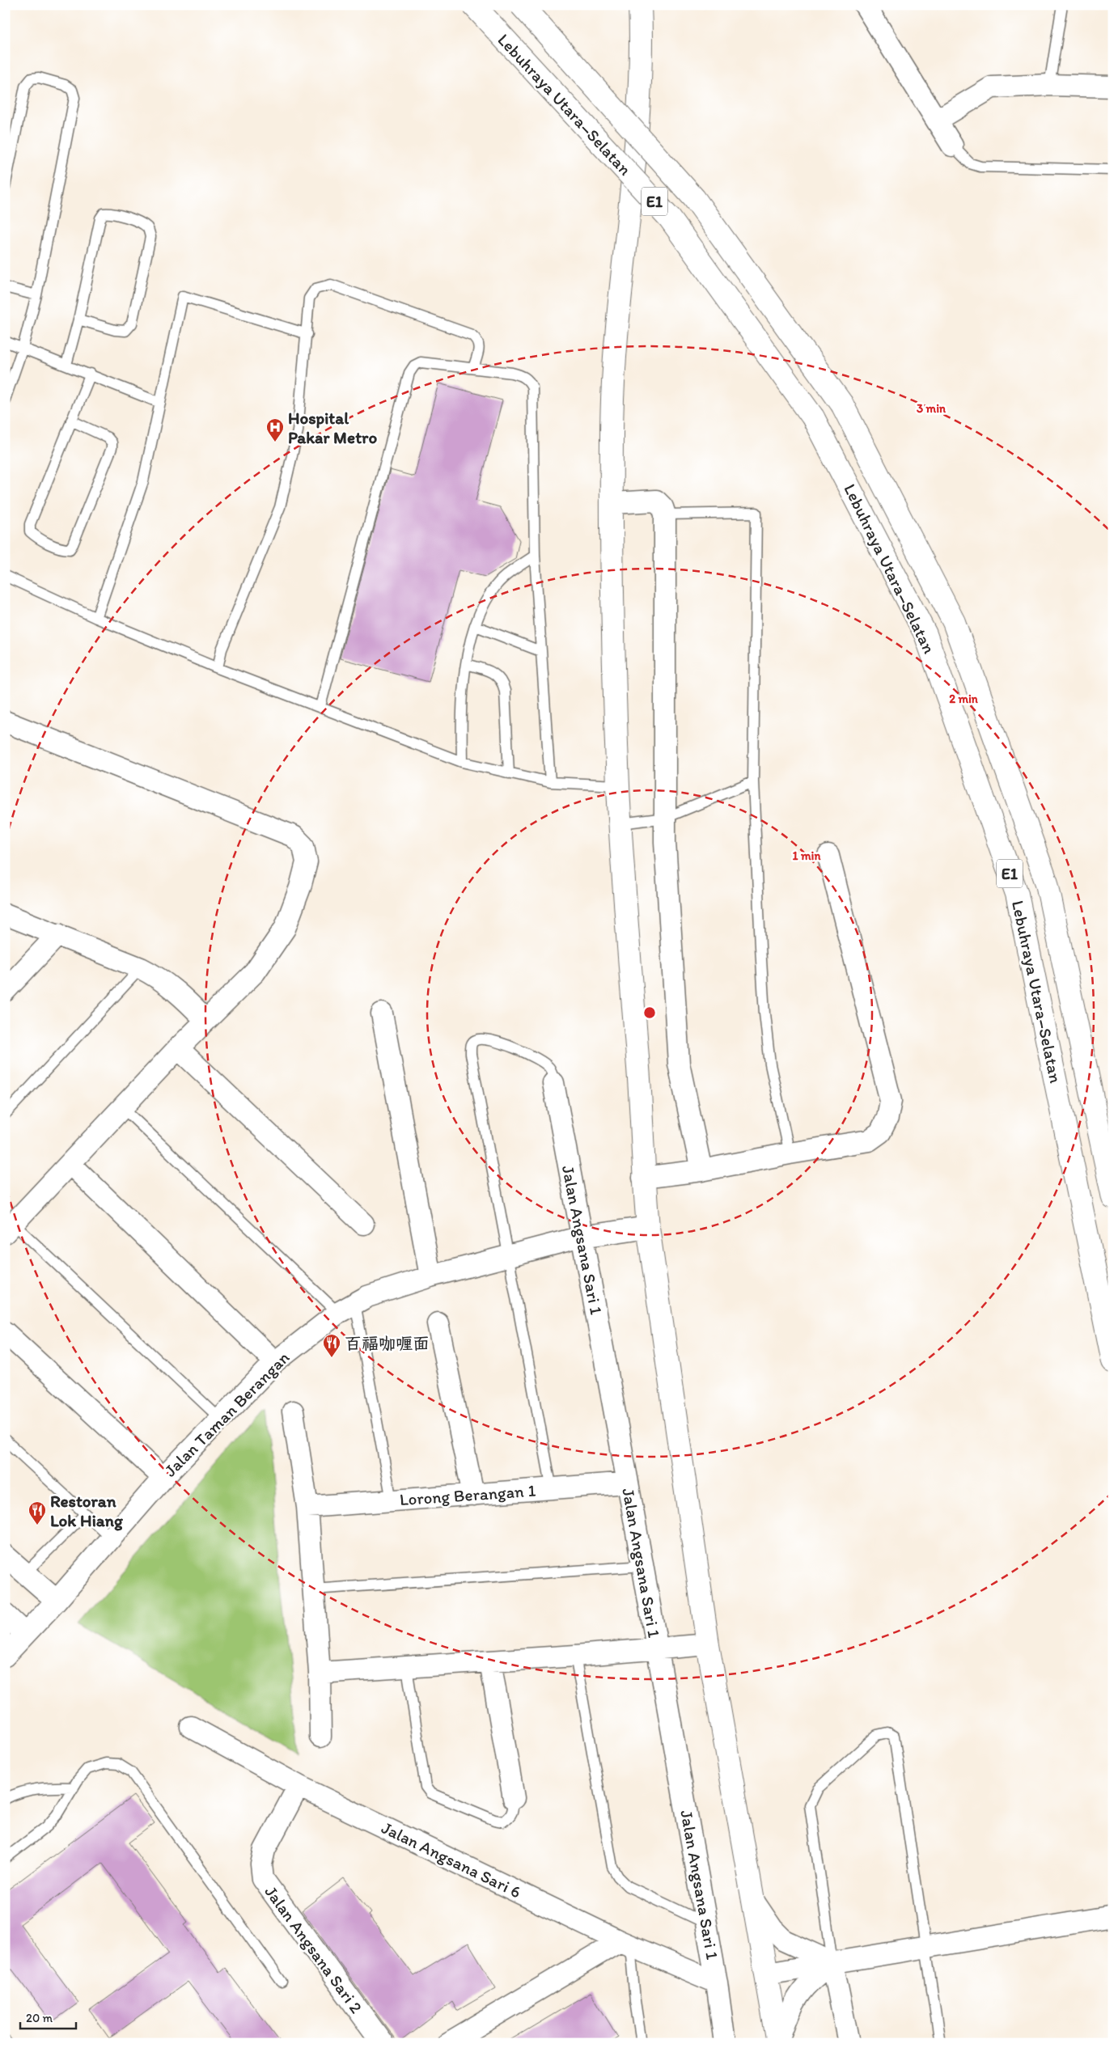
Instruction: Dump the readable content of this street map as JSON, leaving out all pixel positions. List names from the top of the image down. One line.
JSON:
{"streets":{"main road":["Lebuhraya Utara–Selatan","E1"],"street":["Jalan Angsana Sari 1","Jalan Taman Berangan","Lorong Berangan 1","Jalan Angsana Sari 6","Jalan Angsana Sari 2"]},"crossings":[["Jalan Angsana Sari 1","Jalan Taman Berangan"],["Jalan Angsana Sari 1","Lorong Berangan 1"],["Jalan Angsana Sari 1","Jalan Angsana Sari 6"],["Jalan Angsana Sari 6","Jalan Angsana Sari 2"]],"places":{"hospital":["Hospital Pakar Metro"],"restaurant":["百福咖喱面","Restoran Lok Hiang"]},"scale_bar":"20 m","rings":["3 min","2 min","1 min"]}
